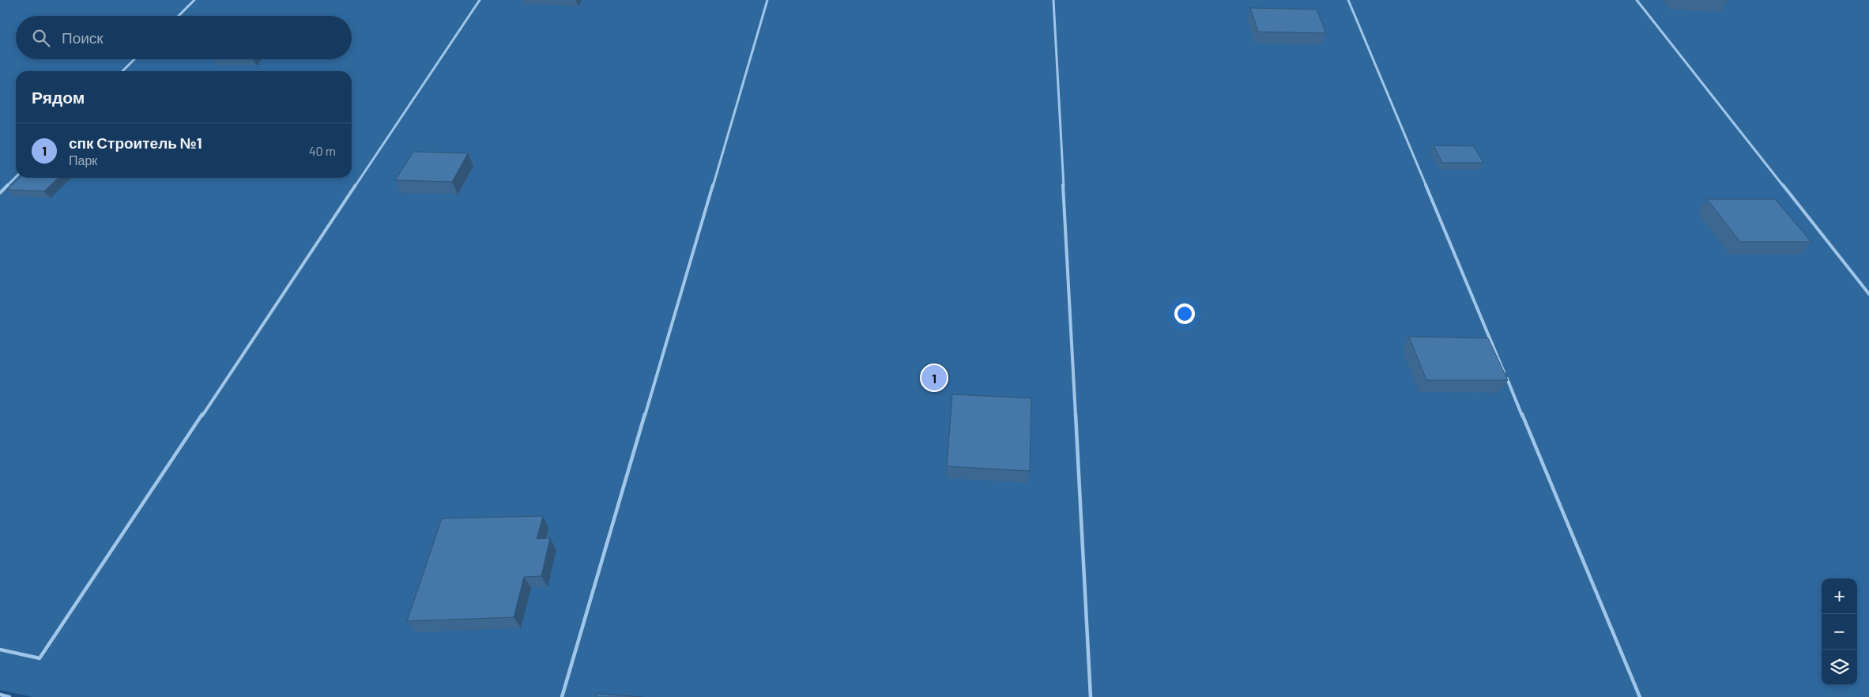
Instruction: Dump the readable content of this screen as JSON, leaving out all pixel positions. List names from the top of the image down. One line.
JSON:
{"page":{"search":"Поиск","heading":"Рядом","list":[{"mark":"1","name":"спк Строитель №1","note":"Парк","value":"40 m"}],"pins":"1","map_buttons":["+","−"]}}
